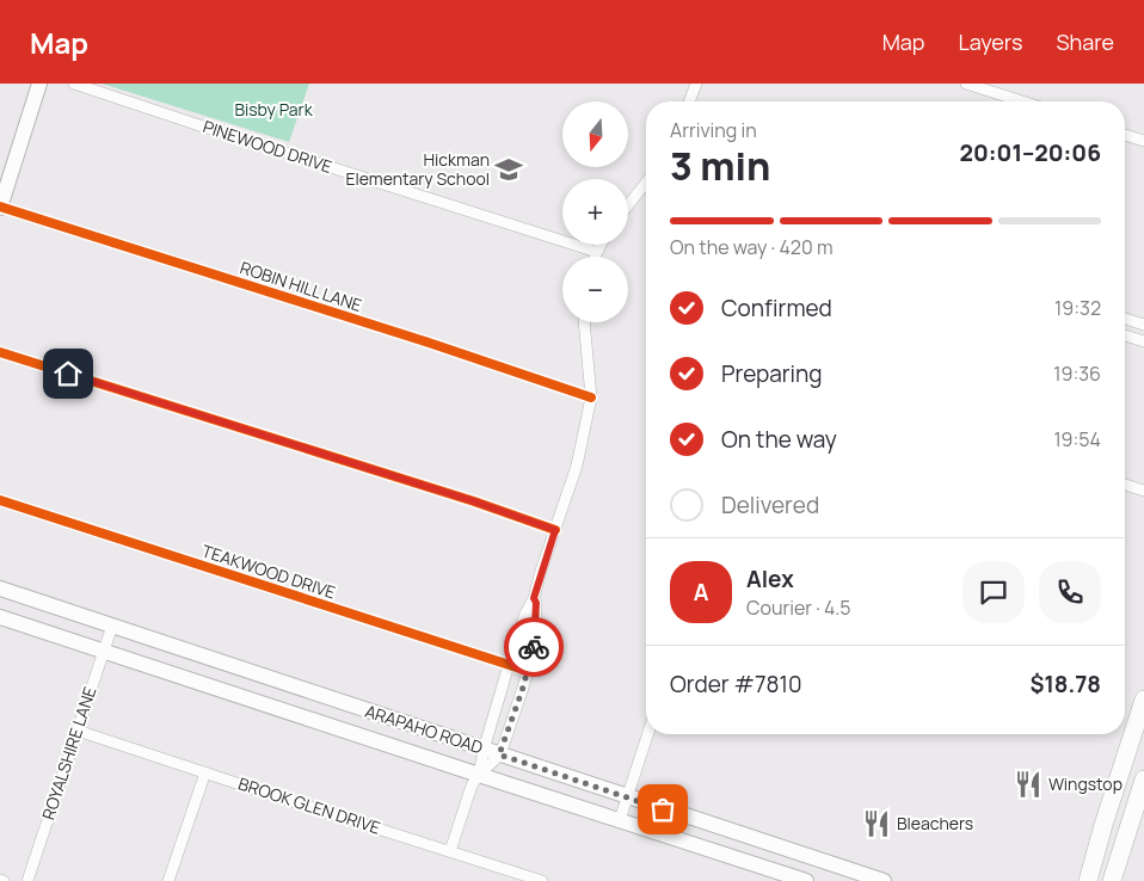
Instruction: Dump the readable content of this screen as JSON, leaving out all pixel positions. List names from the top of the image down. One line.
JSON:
{"streets":{"main road":["ARAPAHO ROAD"],"street":["PINEWOOD DRIVE","ROBIN HILL LANE","TEAKWOOD DRIVE","ROYALSHIRE LANE","BROOK GLEN DRIVE"]},"crossings":[["ARAPAHO ROAD","ROYALSHIRE LANE"],["ROYALSHIRE LANE","BROOK GLEN DRIVE"]],"parks":["Bisby Park"],"places":{"school or university":["Hickman Elementary School"],"restaurant":["Wingstop","Bleachers"]},"north":"bottom","page":{"header":"Map","nav":["Map","Layers","Share"],"map_buttons":["+","−"],"heading":["3 min","Arriving in","20:01–20:06"],"panel":["Alex","Courier · 4.5","Order #7810","$18.78"],"bar":"On the way · 420 m","list":[["Confirmed","19:32"],["Preparing","19:36"],["On the way","19:54"],"Delivered"],"round":"A"}}
